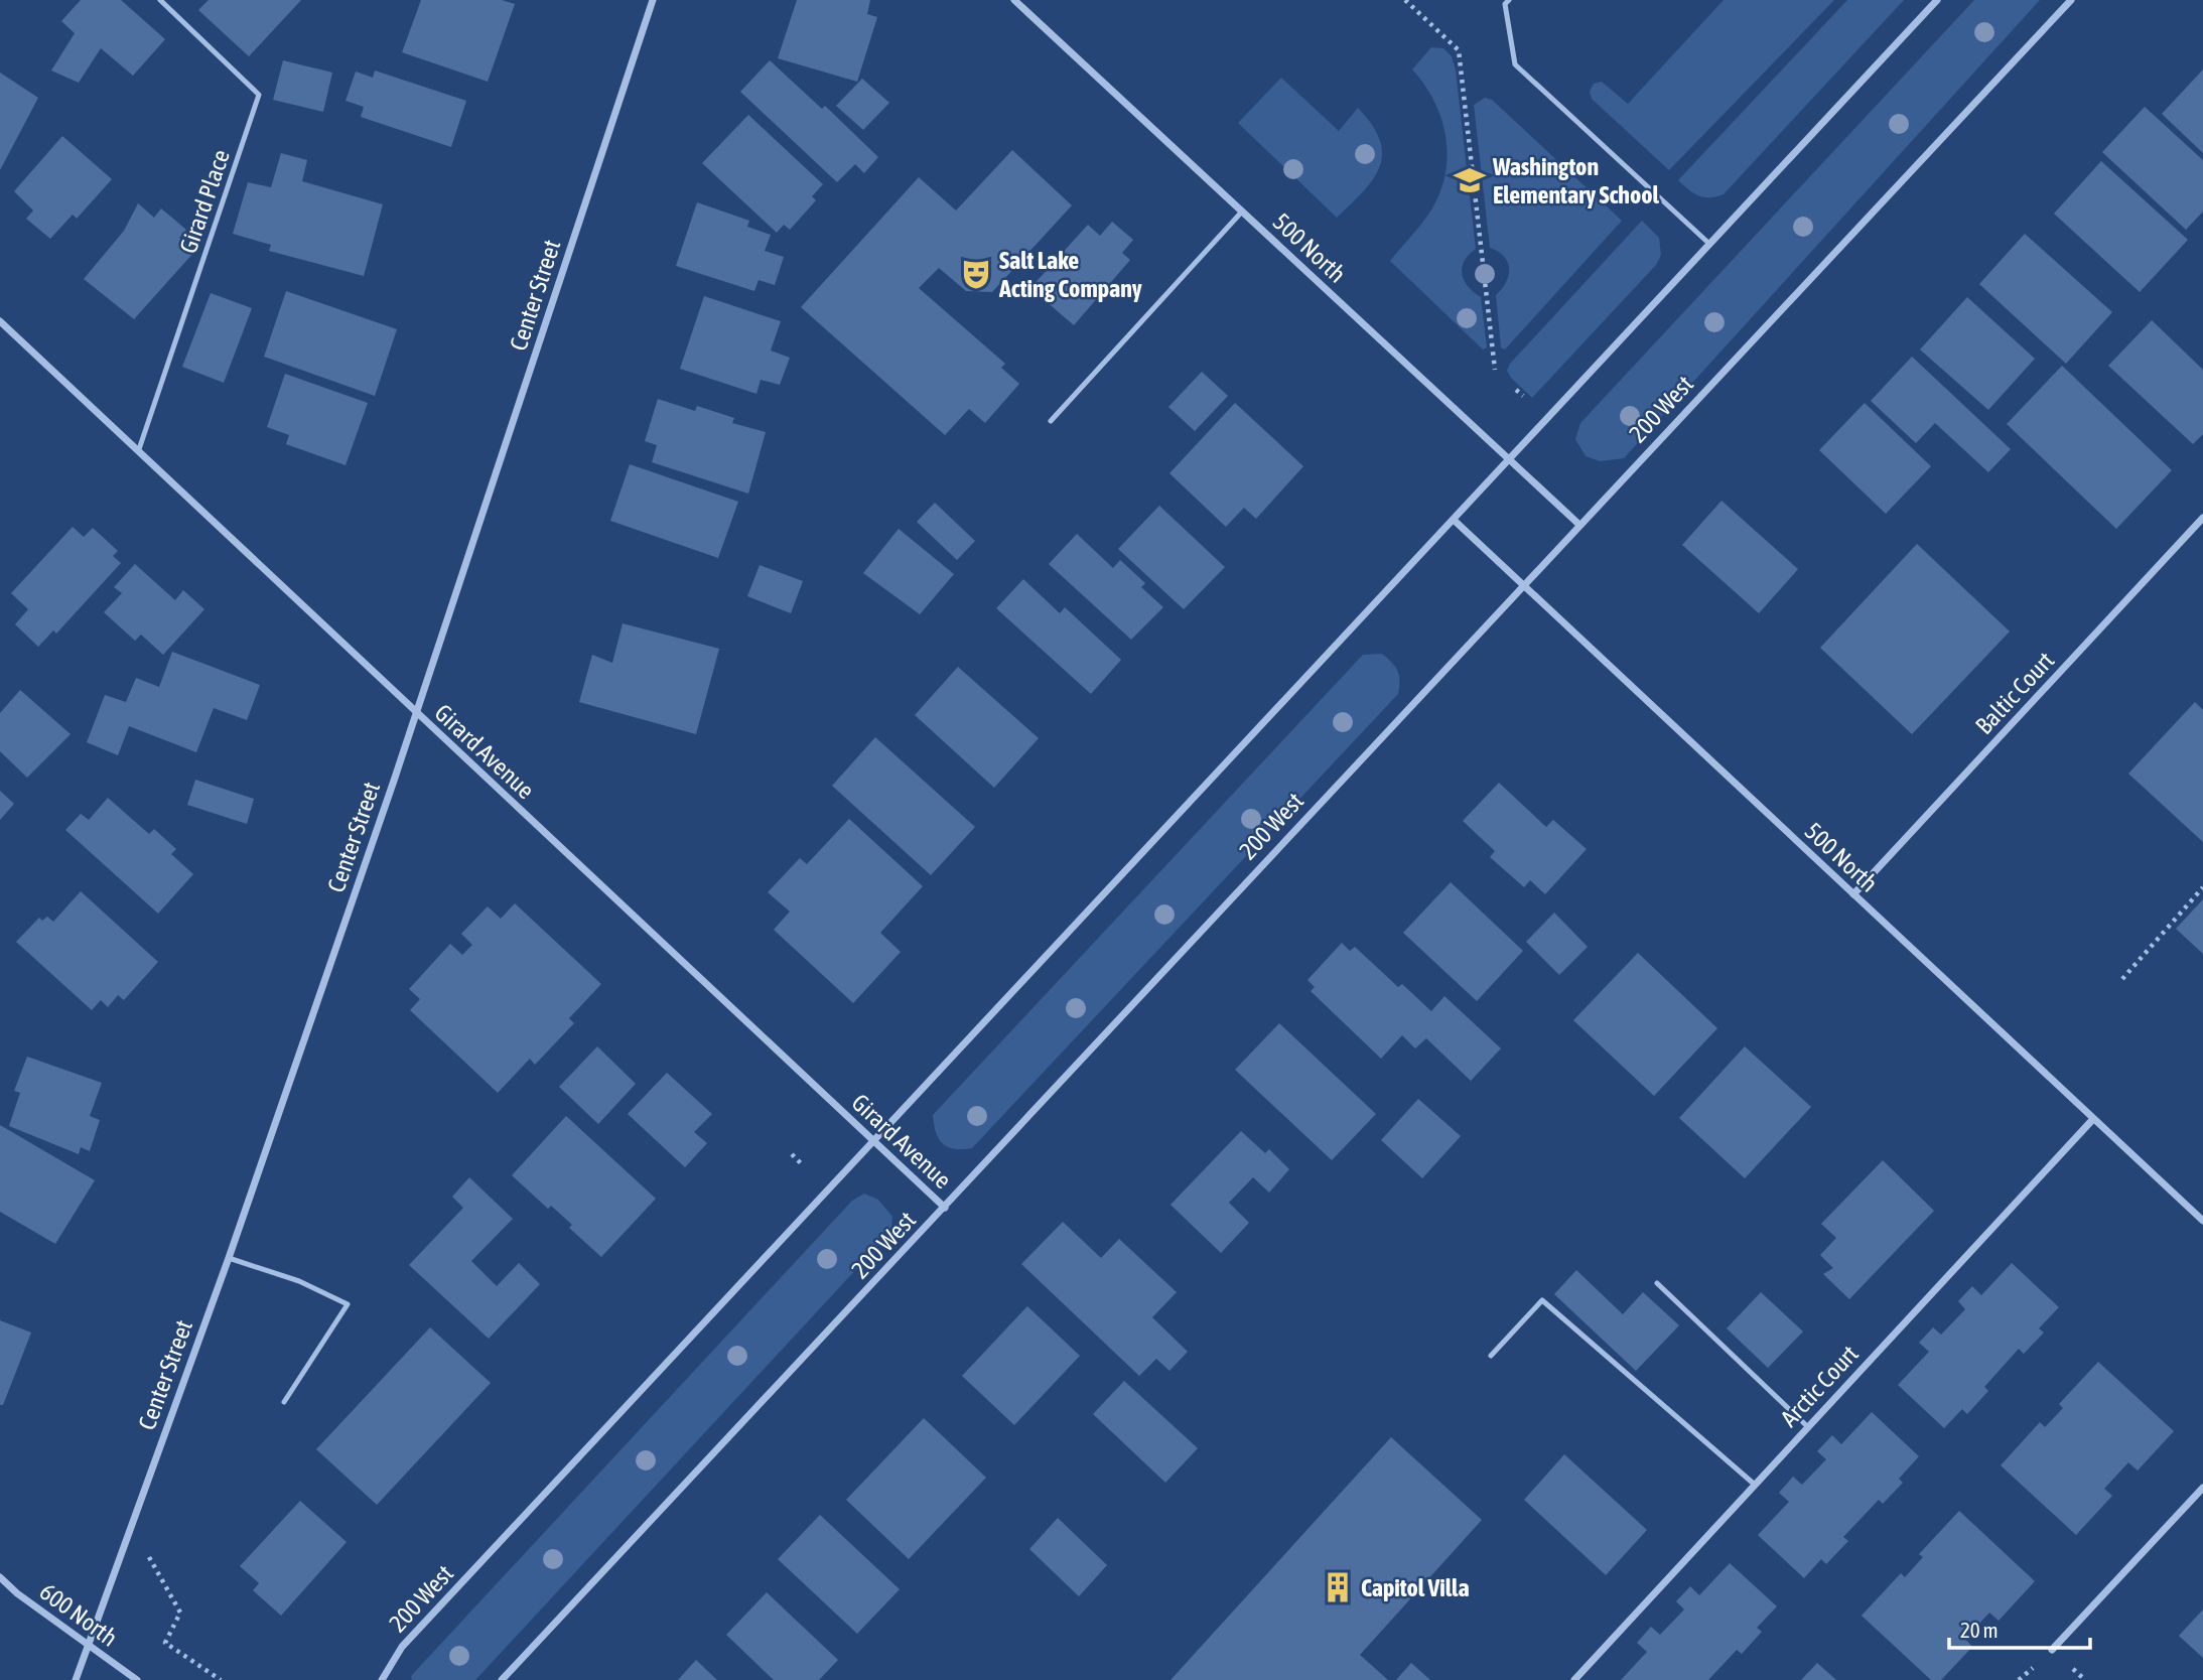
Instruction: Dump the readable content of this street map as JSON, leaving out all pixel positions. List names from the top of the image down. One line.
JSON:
{"streets":{"street":["500 North","Center Street","200 West","Baltic Court","Girard Avenue","Arctic Court","600 North"],"lane":["Girard Place"]},"crossings":[["Girard Place","Girard Avenue"],["500 North","200 West"],["500 North","Baltic Court"],["500 North","Arctic Court"],["Center Street","Girard Avenue"],["Center Street","600 North"],["200 West","Girard Avenue"]],"places":{"school or university":["Washington Elementary School"],"theatre":["Salt Lake Acting Company"],"building":["Capitol Villa"]},"scale_bar":"20 m"}
